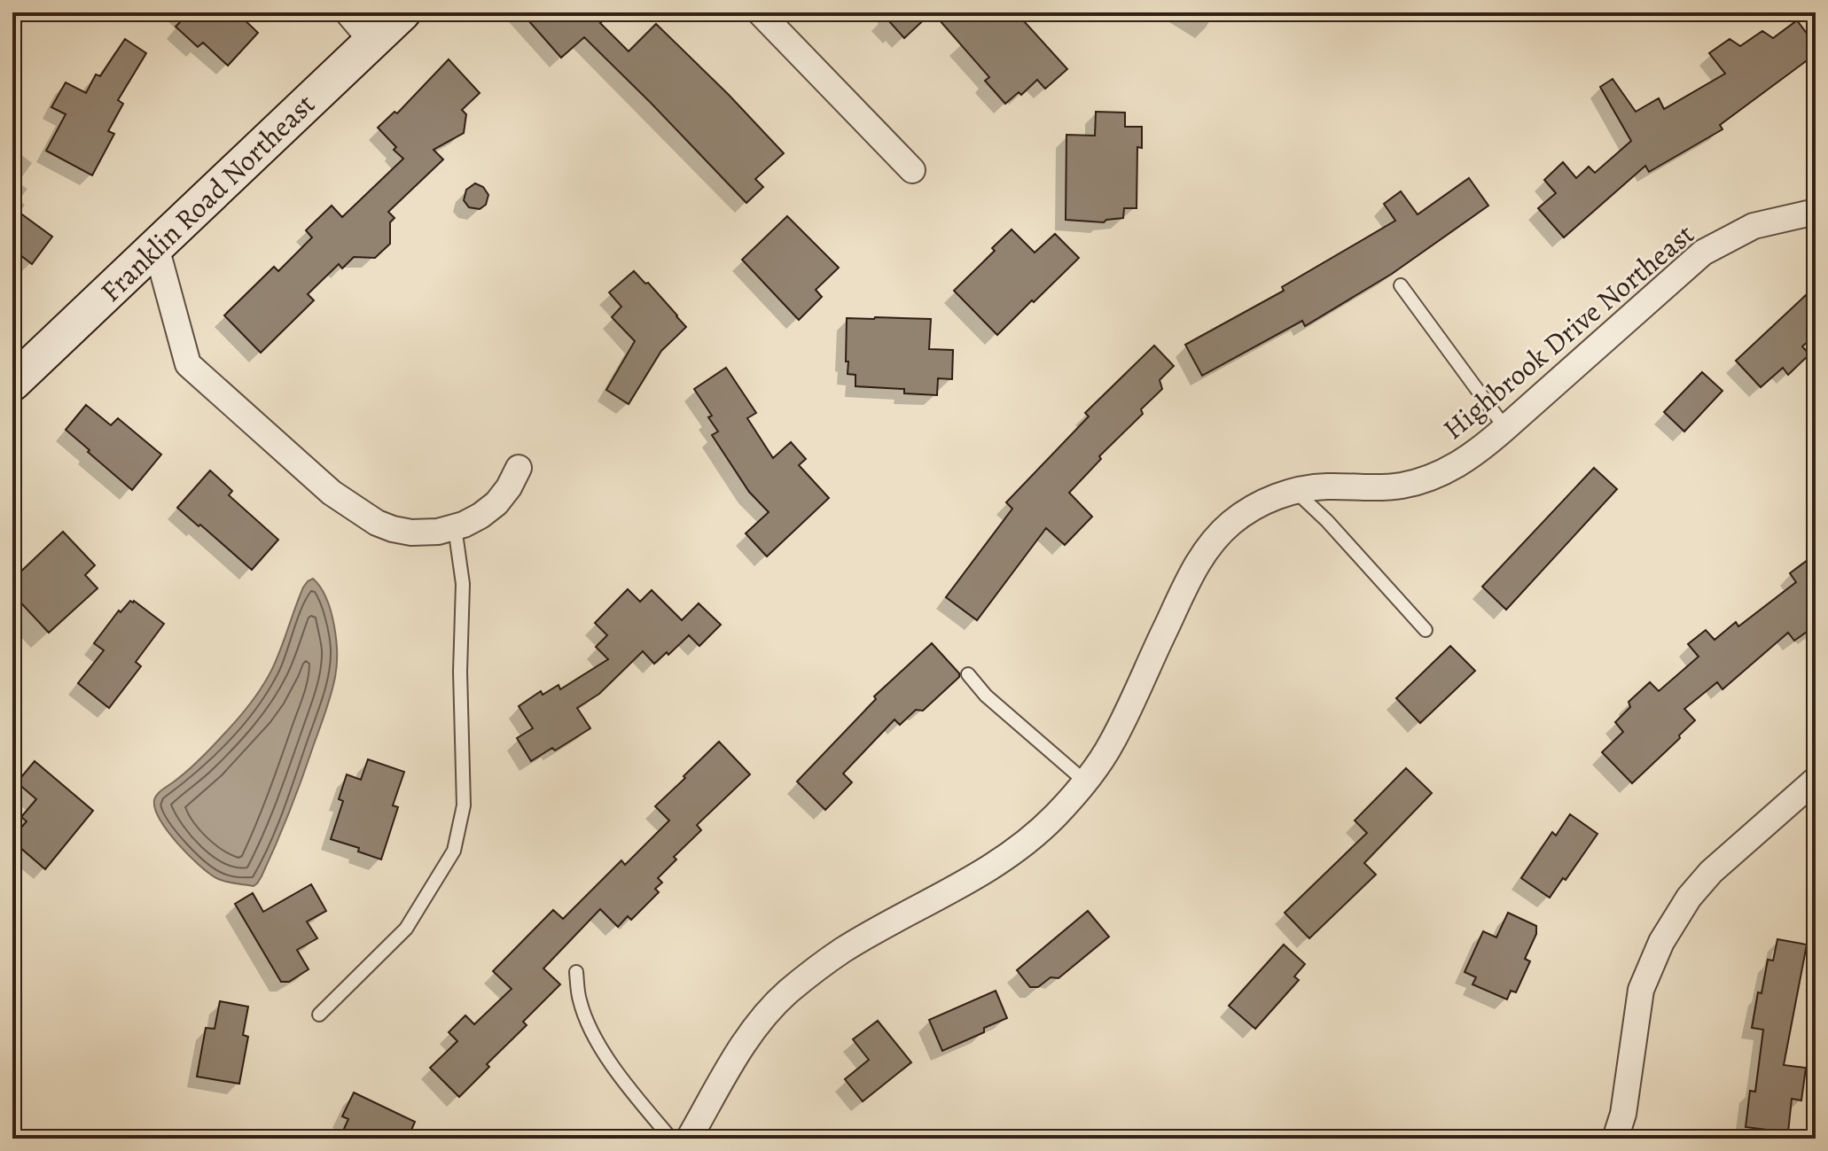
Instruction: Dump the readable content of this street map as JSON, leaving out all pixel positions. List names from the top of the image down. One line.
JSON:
{"streets":{"street":["Franklin Road Northeast","Highbrook Drive Northeast"]}}
